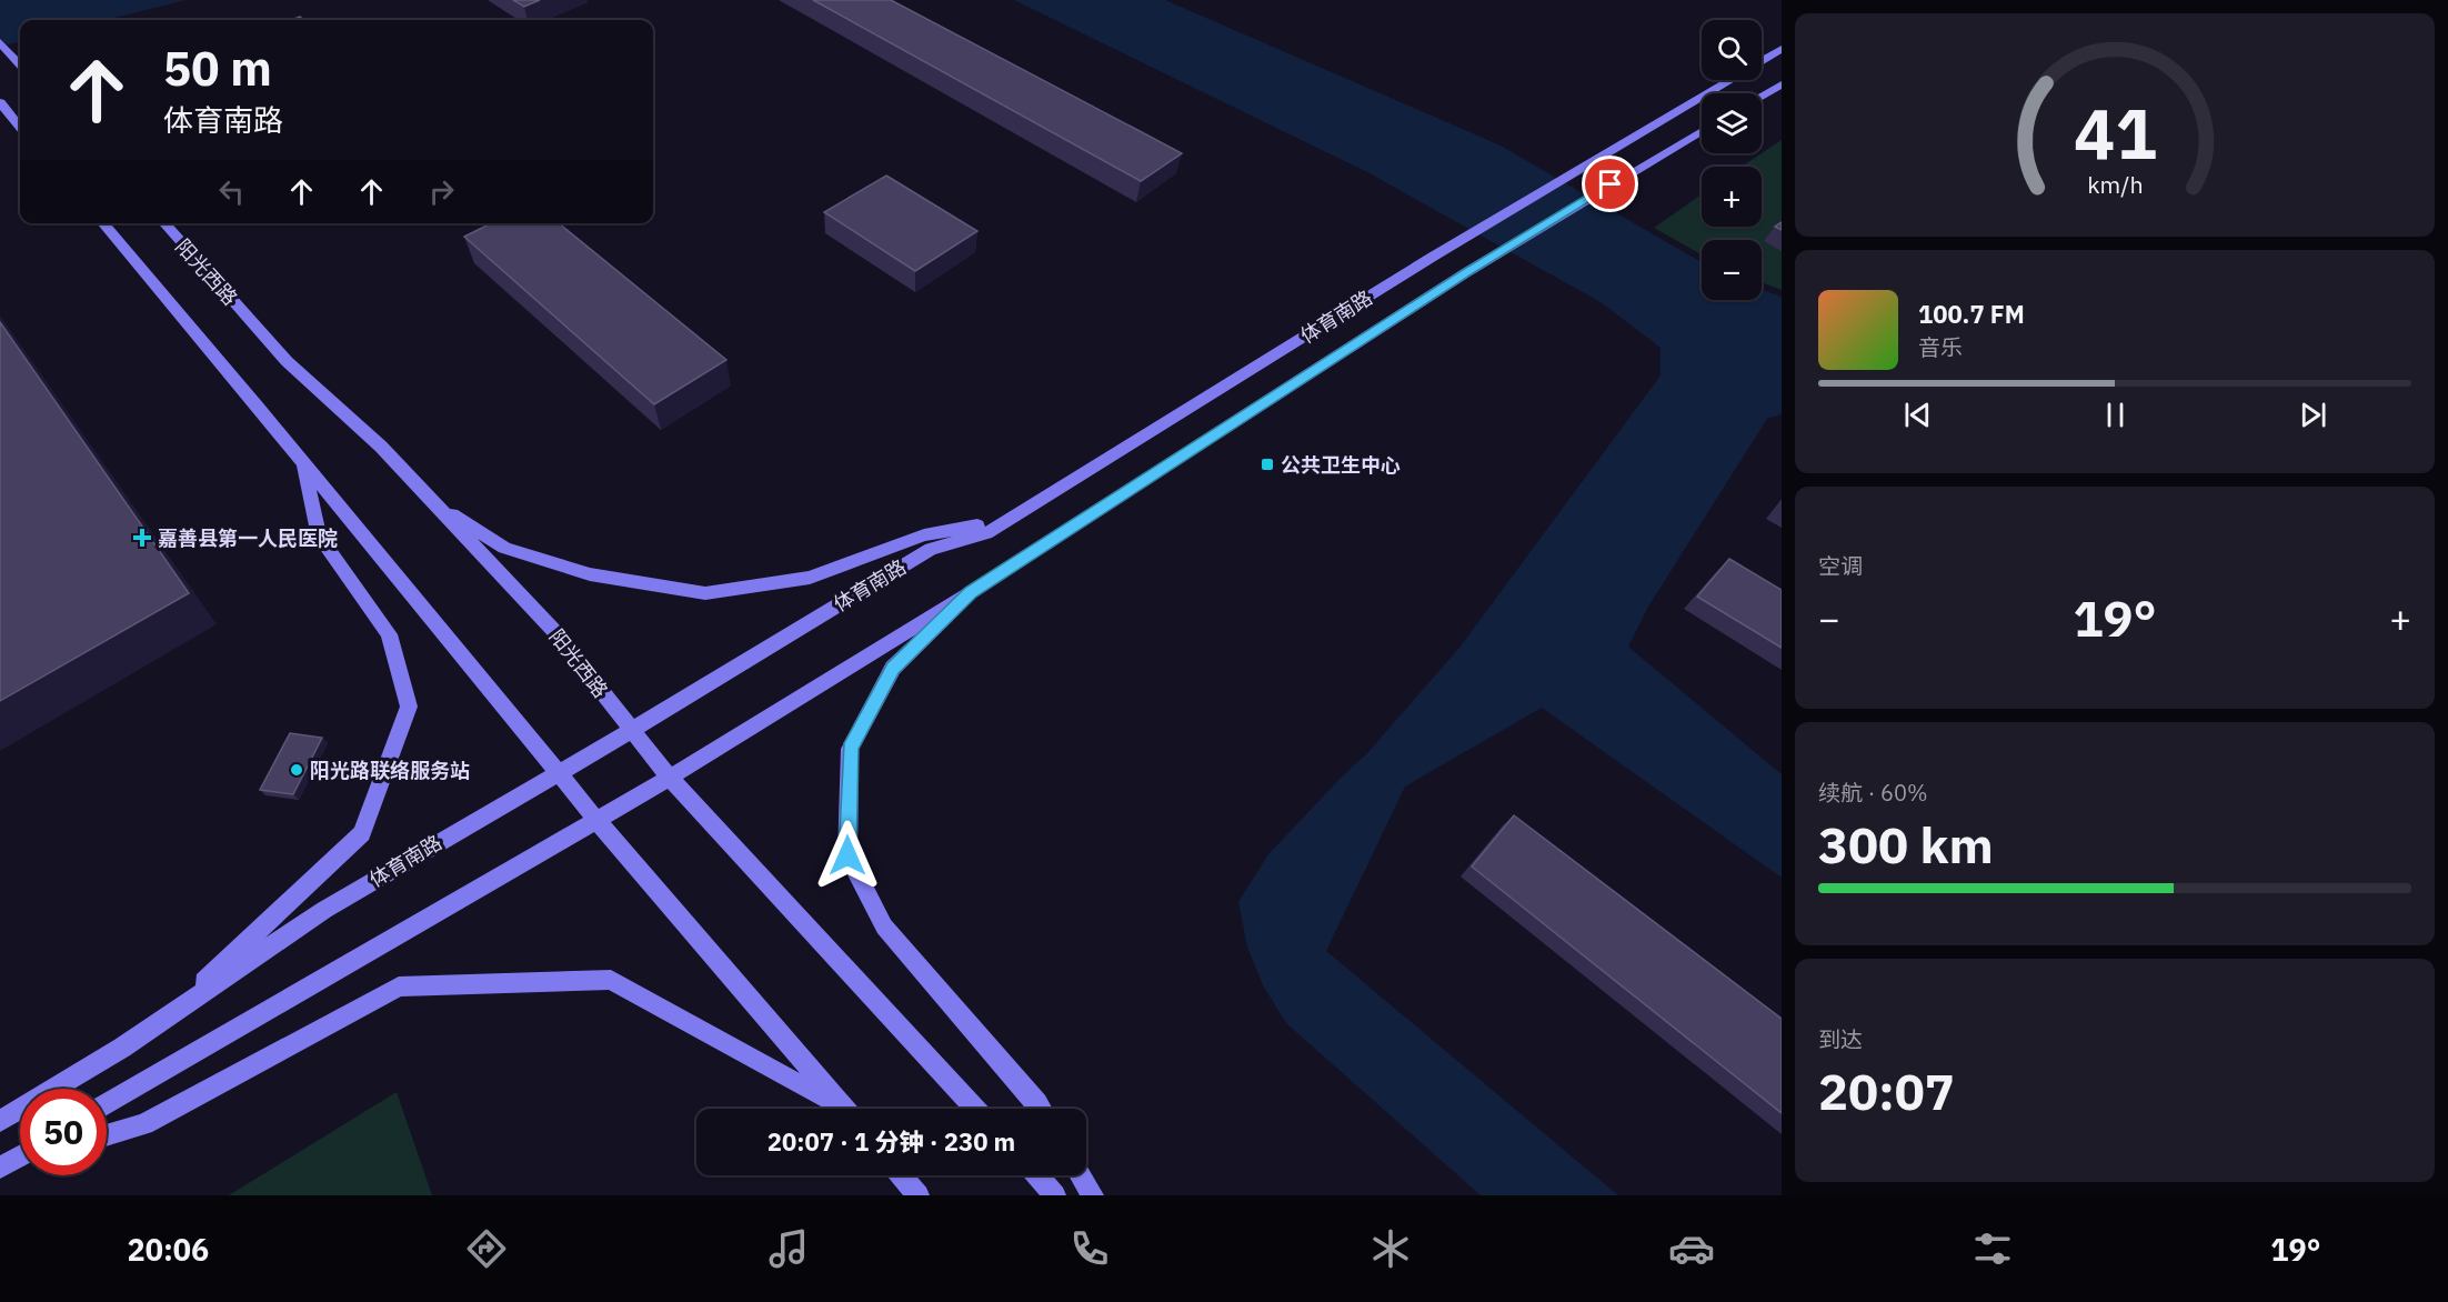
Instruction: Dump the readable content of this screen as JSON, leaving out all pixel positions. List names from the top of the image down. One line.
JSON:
{"streets":{"main road":["阳光西路","体育南路"]},"crossings":[["阳光西路","体育南路"]],"places":{"transit":["公共卫生中心"],"health":["嘉善县第一人民医院"],"other":["阳光路联络服务站"]},"page":{"map_buttons":["+","−"],"turn":["50 m","体育南路"],"song":["100.7 FM","音乐"],"tile":["空调",["续航 · 60%","300 km"],["到达","20:07"]],"heat":["−","19°","+"],"limit":"50","trip":"20:07 · 1 分钟 · 230 m","tabs":["20:06","19°"],"gauge":["41","km/h"]}}
